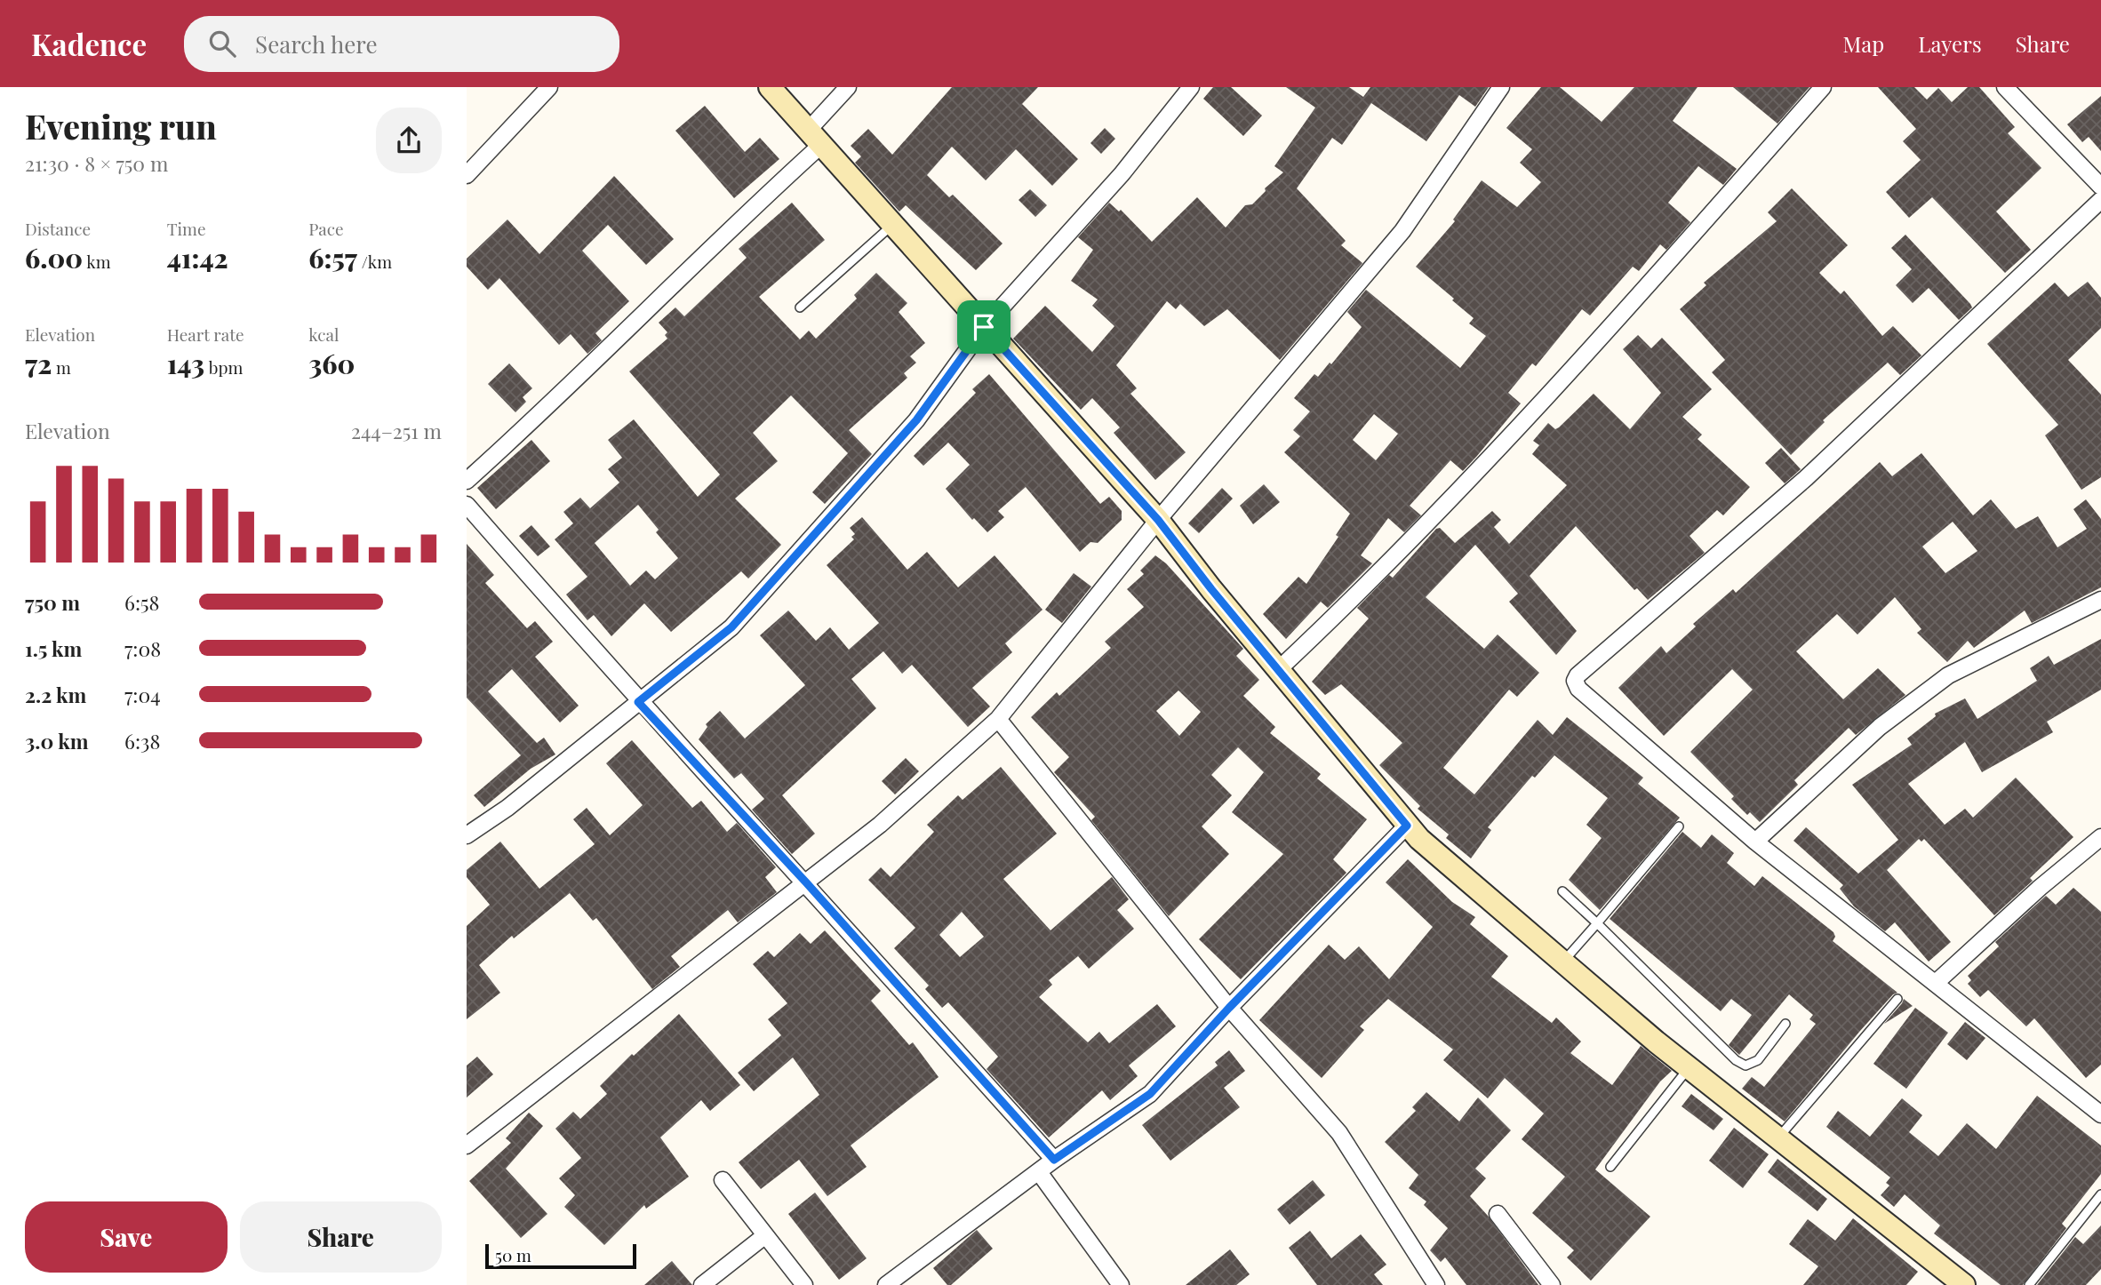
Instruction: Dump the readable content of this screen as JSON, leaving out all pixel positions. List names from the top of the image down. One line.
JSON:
{"scale_bar":"50 m","page":{"header":"Kadence","search":"Search here","nav":["Map","Layers","Share"],"heading":["Evening run","21:30 · 8 × 750 m"],"stats":[["Distance","6.00 km"],["Time","41:42"],["Pace","6:57 /km"],["Elevation","72 m"],["Heart rate","143 bpm"],["kcal","360"]],"chart":["Elevation","244–251 m"],"list":[{"name":"750 m","note":"6:58"},{"name":"1.5 km","note":"7:08"},{"name":"2.2 km","note":"7:04"},{"name":"3.0 km","note":"6:38"}],"buttons":["Save","Share"],"scale":"50 m"}}
